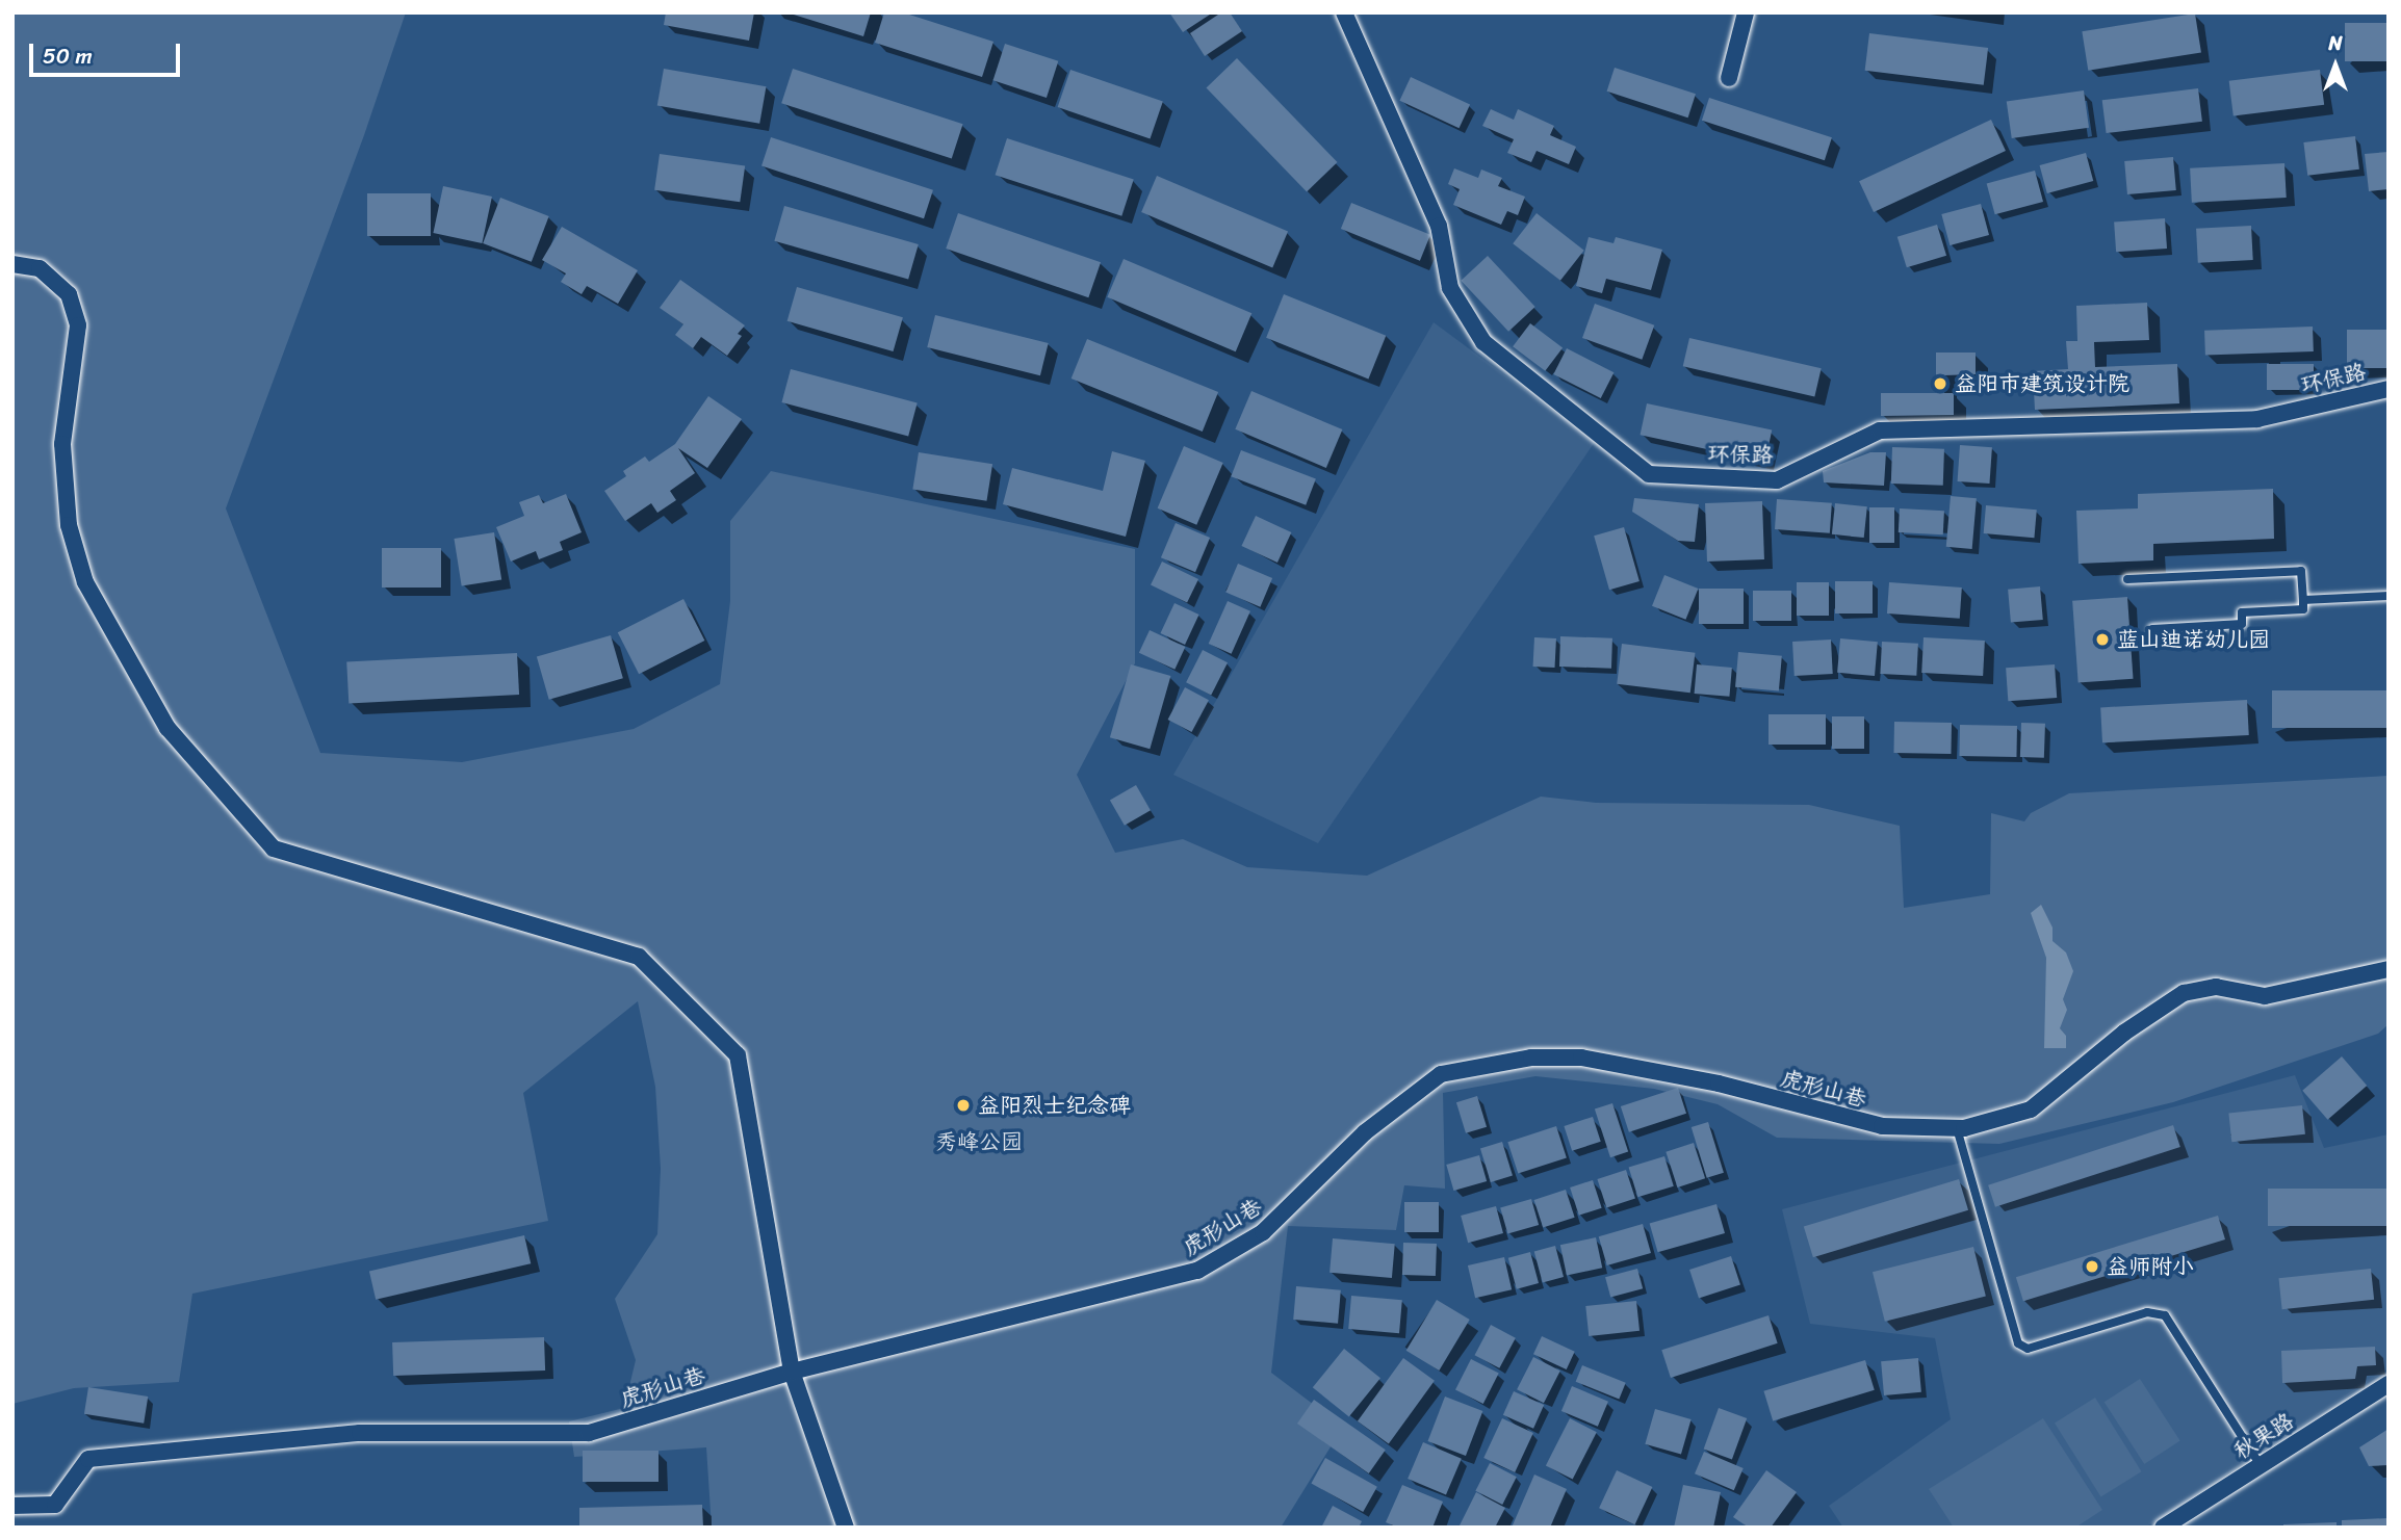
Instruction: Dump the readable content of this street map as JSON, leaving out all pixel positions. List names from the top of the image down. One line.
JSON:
{"streets":{"street":["环保路","虎形山巷","秋果路"]},"parks":["秀峰公园"],"places":["益阳市建筑设计院","蓝山迪诺幼儿园","益阳烈士纪念碑","益师附小"],"scale_bar":"50 m","north":"top"}
